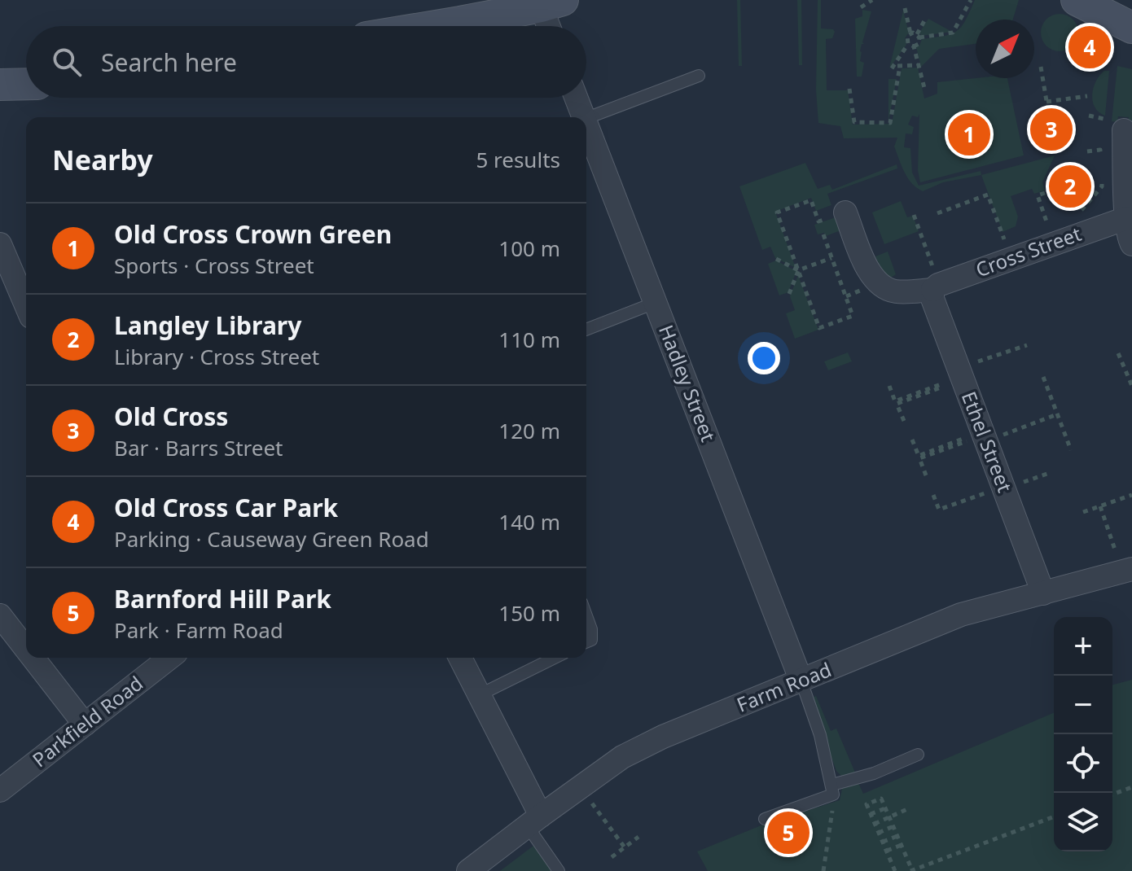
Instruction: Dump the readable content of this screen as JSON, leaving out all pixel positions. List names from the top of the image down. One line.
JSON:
{"streets":{"street":["Cross Street","Hadley Street","Ethel Street","Farm Road","Parkfield Road"]},"crossings":[["Cross Street","Ethel Street"],["Hadley Street","Farm Road"],["Ethel Street","Farm Road"]],"north":"top right","page":{"pins":["4","3","1","2","5"],"search":"Search here","heading":["Nearby","5 results"],"list":[{"mark":"1","name":"Old Cross Crown Green","note":"Sports · Cross Street","value":"100 m"},{"mark":"2","name":"Langley Library","note":"Library · Cross Street","value":"110 m"},{"mark":"3","name":"Old Cross","note":"Bar · Barrs Street","value":"120 m"},{"mark":"4","name":"Old Cross Car Park","note":"Parking · Causeway Green Road","value":"140 m"},{"mark":"5","name":"Barnford Hill Park","note":"Park · Farm Road","value":"150 m"}],"map_buttons":["+","−"]}}
